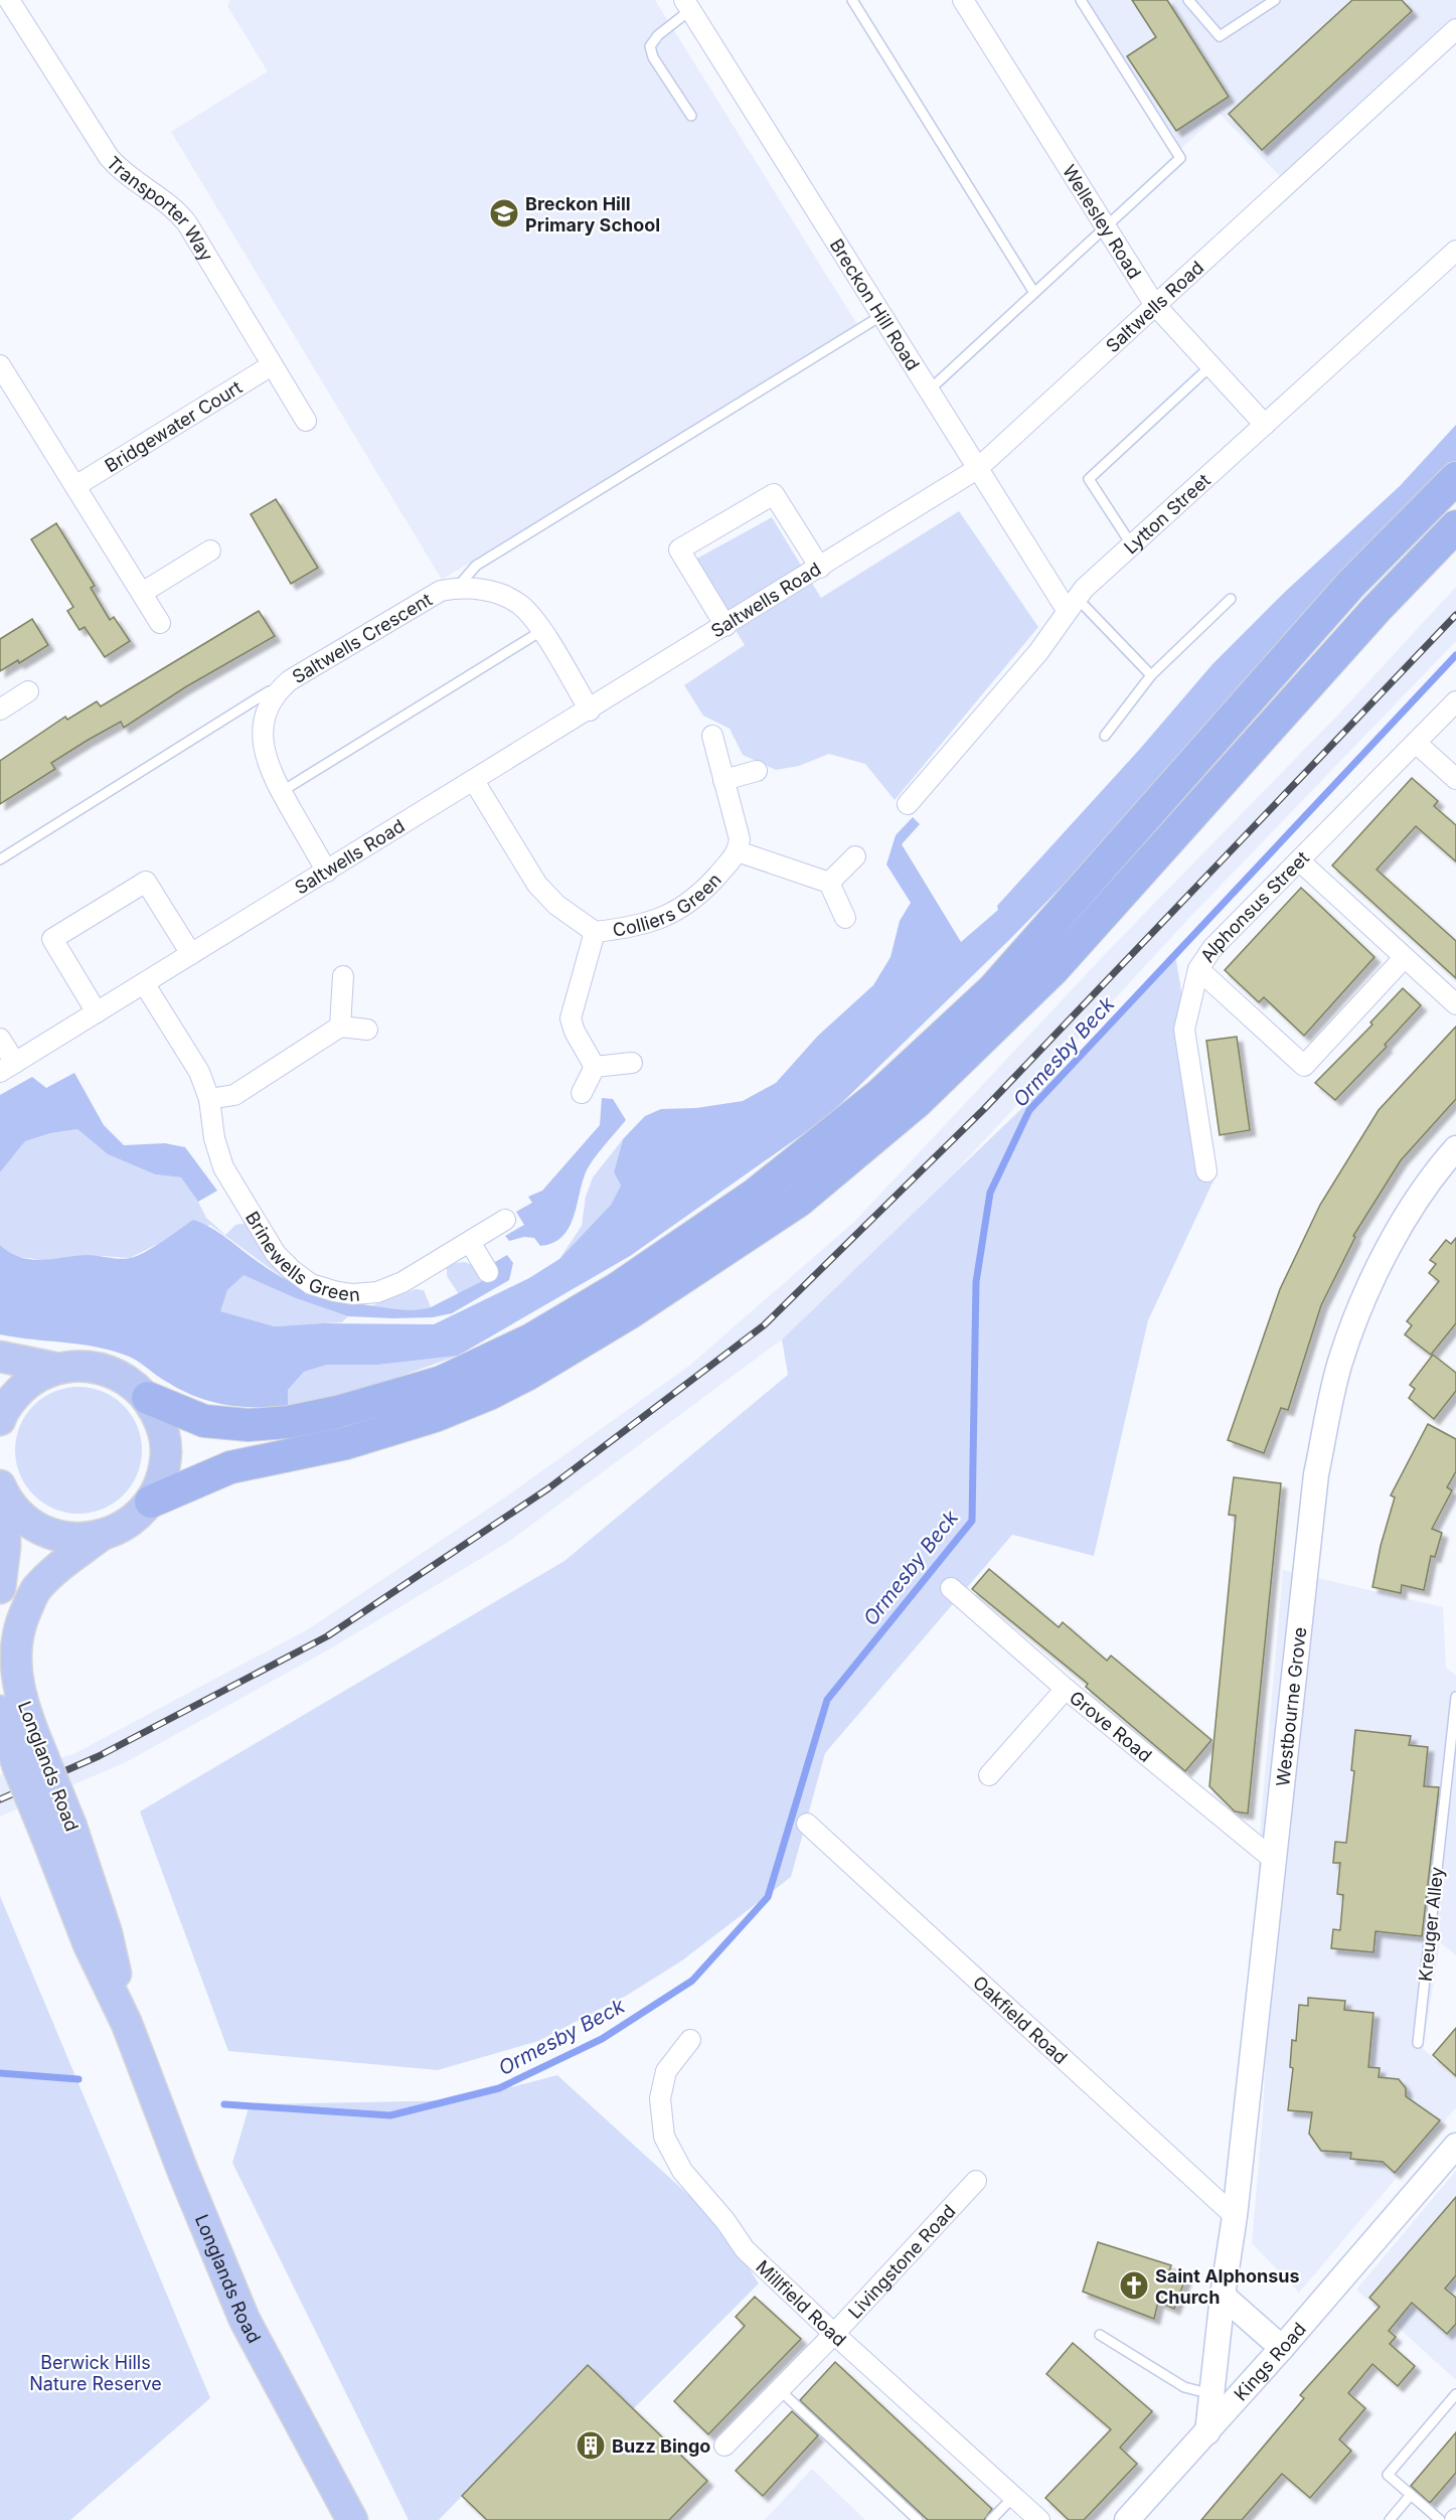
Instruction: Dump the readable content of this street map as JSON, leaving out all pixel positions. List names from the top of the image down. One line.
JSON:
{"streets":{"main road":["Longlands Road"],"street":["Transporter Way","Wellesley Road","Breckon Hill Road","Saltwells Road","Bridgewater Court","Lytton Street","Saltwells Crescent","Colliers Green","Alphonsus Street","Brinewells Green","Westbourne Grove","Grove Road","Oakfield Road","Livingstone Road","Millfield Road","Kings Road"],"lane":["Kreuger Alley"]},"crossings":[["Transporter Way","Bridgewater Court"],["Wellesley Road","Saltwells Road"],["Wellesley Road","Lytton Street"],["Breckon Hill Road","Saltwells Road"],["Breckon Hill Road","Lytton Street"],["Saltwells Road","Saltwells Crescent"],["Saltwells Road","Colliers Green"],["Saltwells Road","Brinewells Green"],["Westbourne Grove","Grove Road"],["Westbourne Grove","Oakfield Road"],["Westbourne Grove","Kings Road"],["Livingstone Road","Millfield Road"]],"water":["Ormesby Beck"],"parks":["Berwick Hills Nature Reserve"],"places":{"school or university":["Breckon Hill Primary School"],"church":["Saint Alphonsus Church"],"building":["Buzz Bingo"]}}
